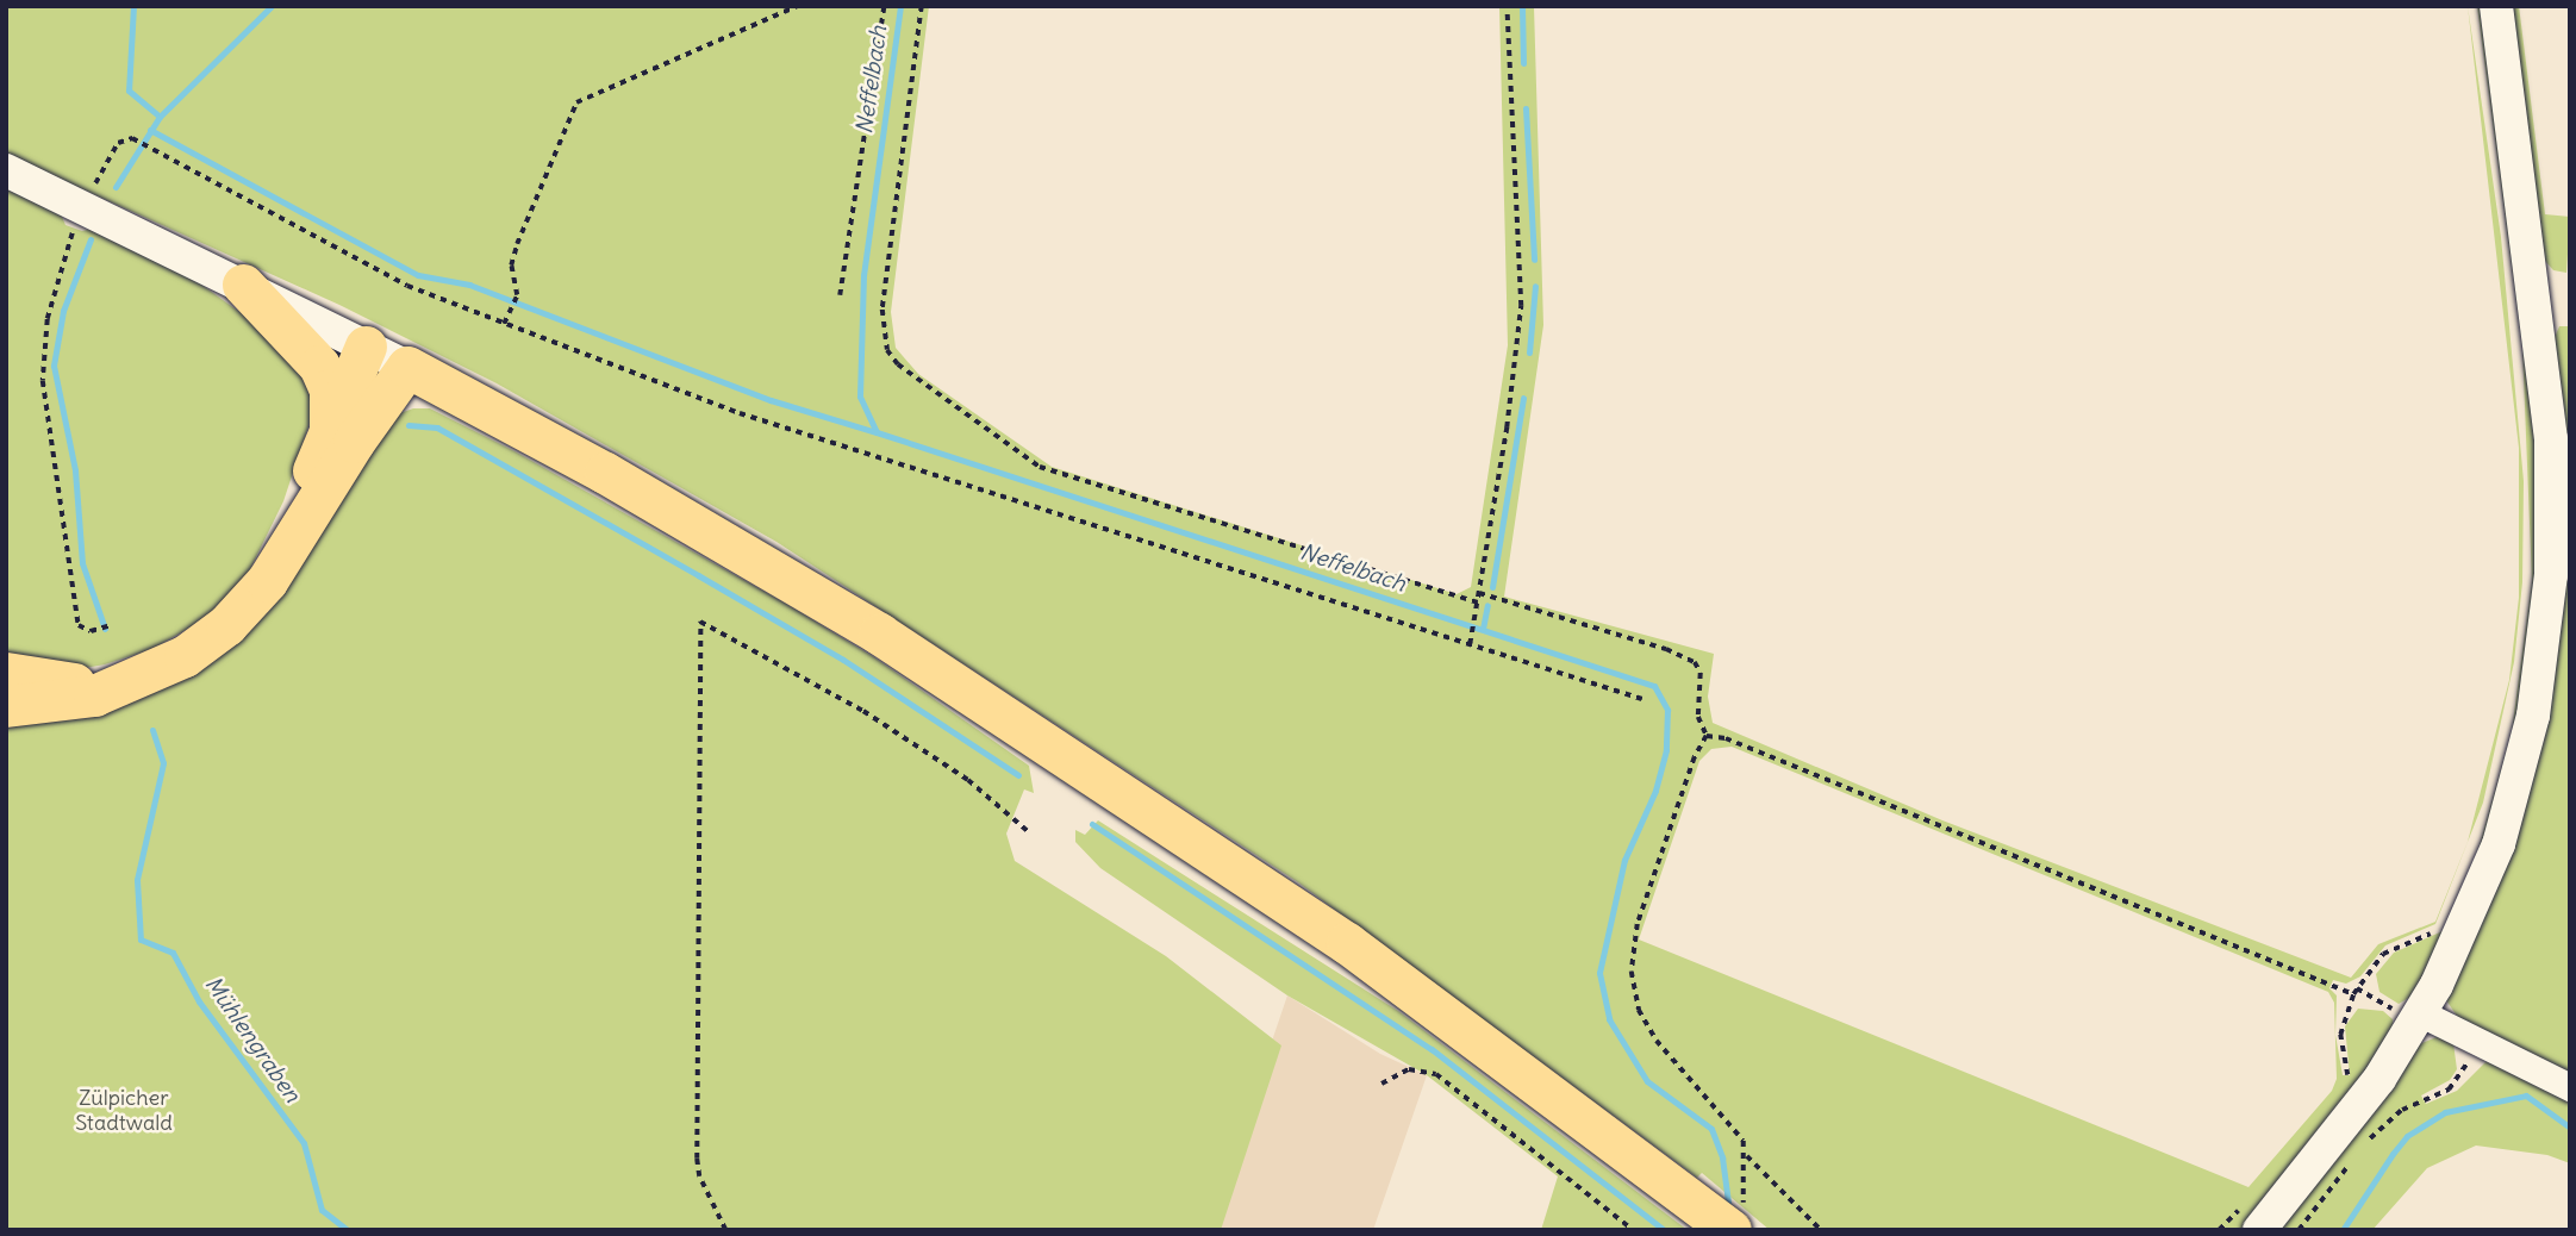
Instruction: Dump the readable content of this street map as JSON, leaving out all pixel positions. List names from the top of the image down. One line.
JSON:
{"water":["Neffelbach","Mühlengraben"],"parks":["Zülpicher Stadtwald"]}
